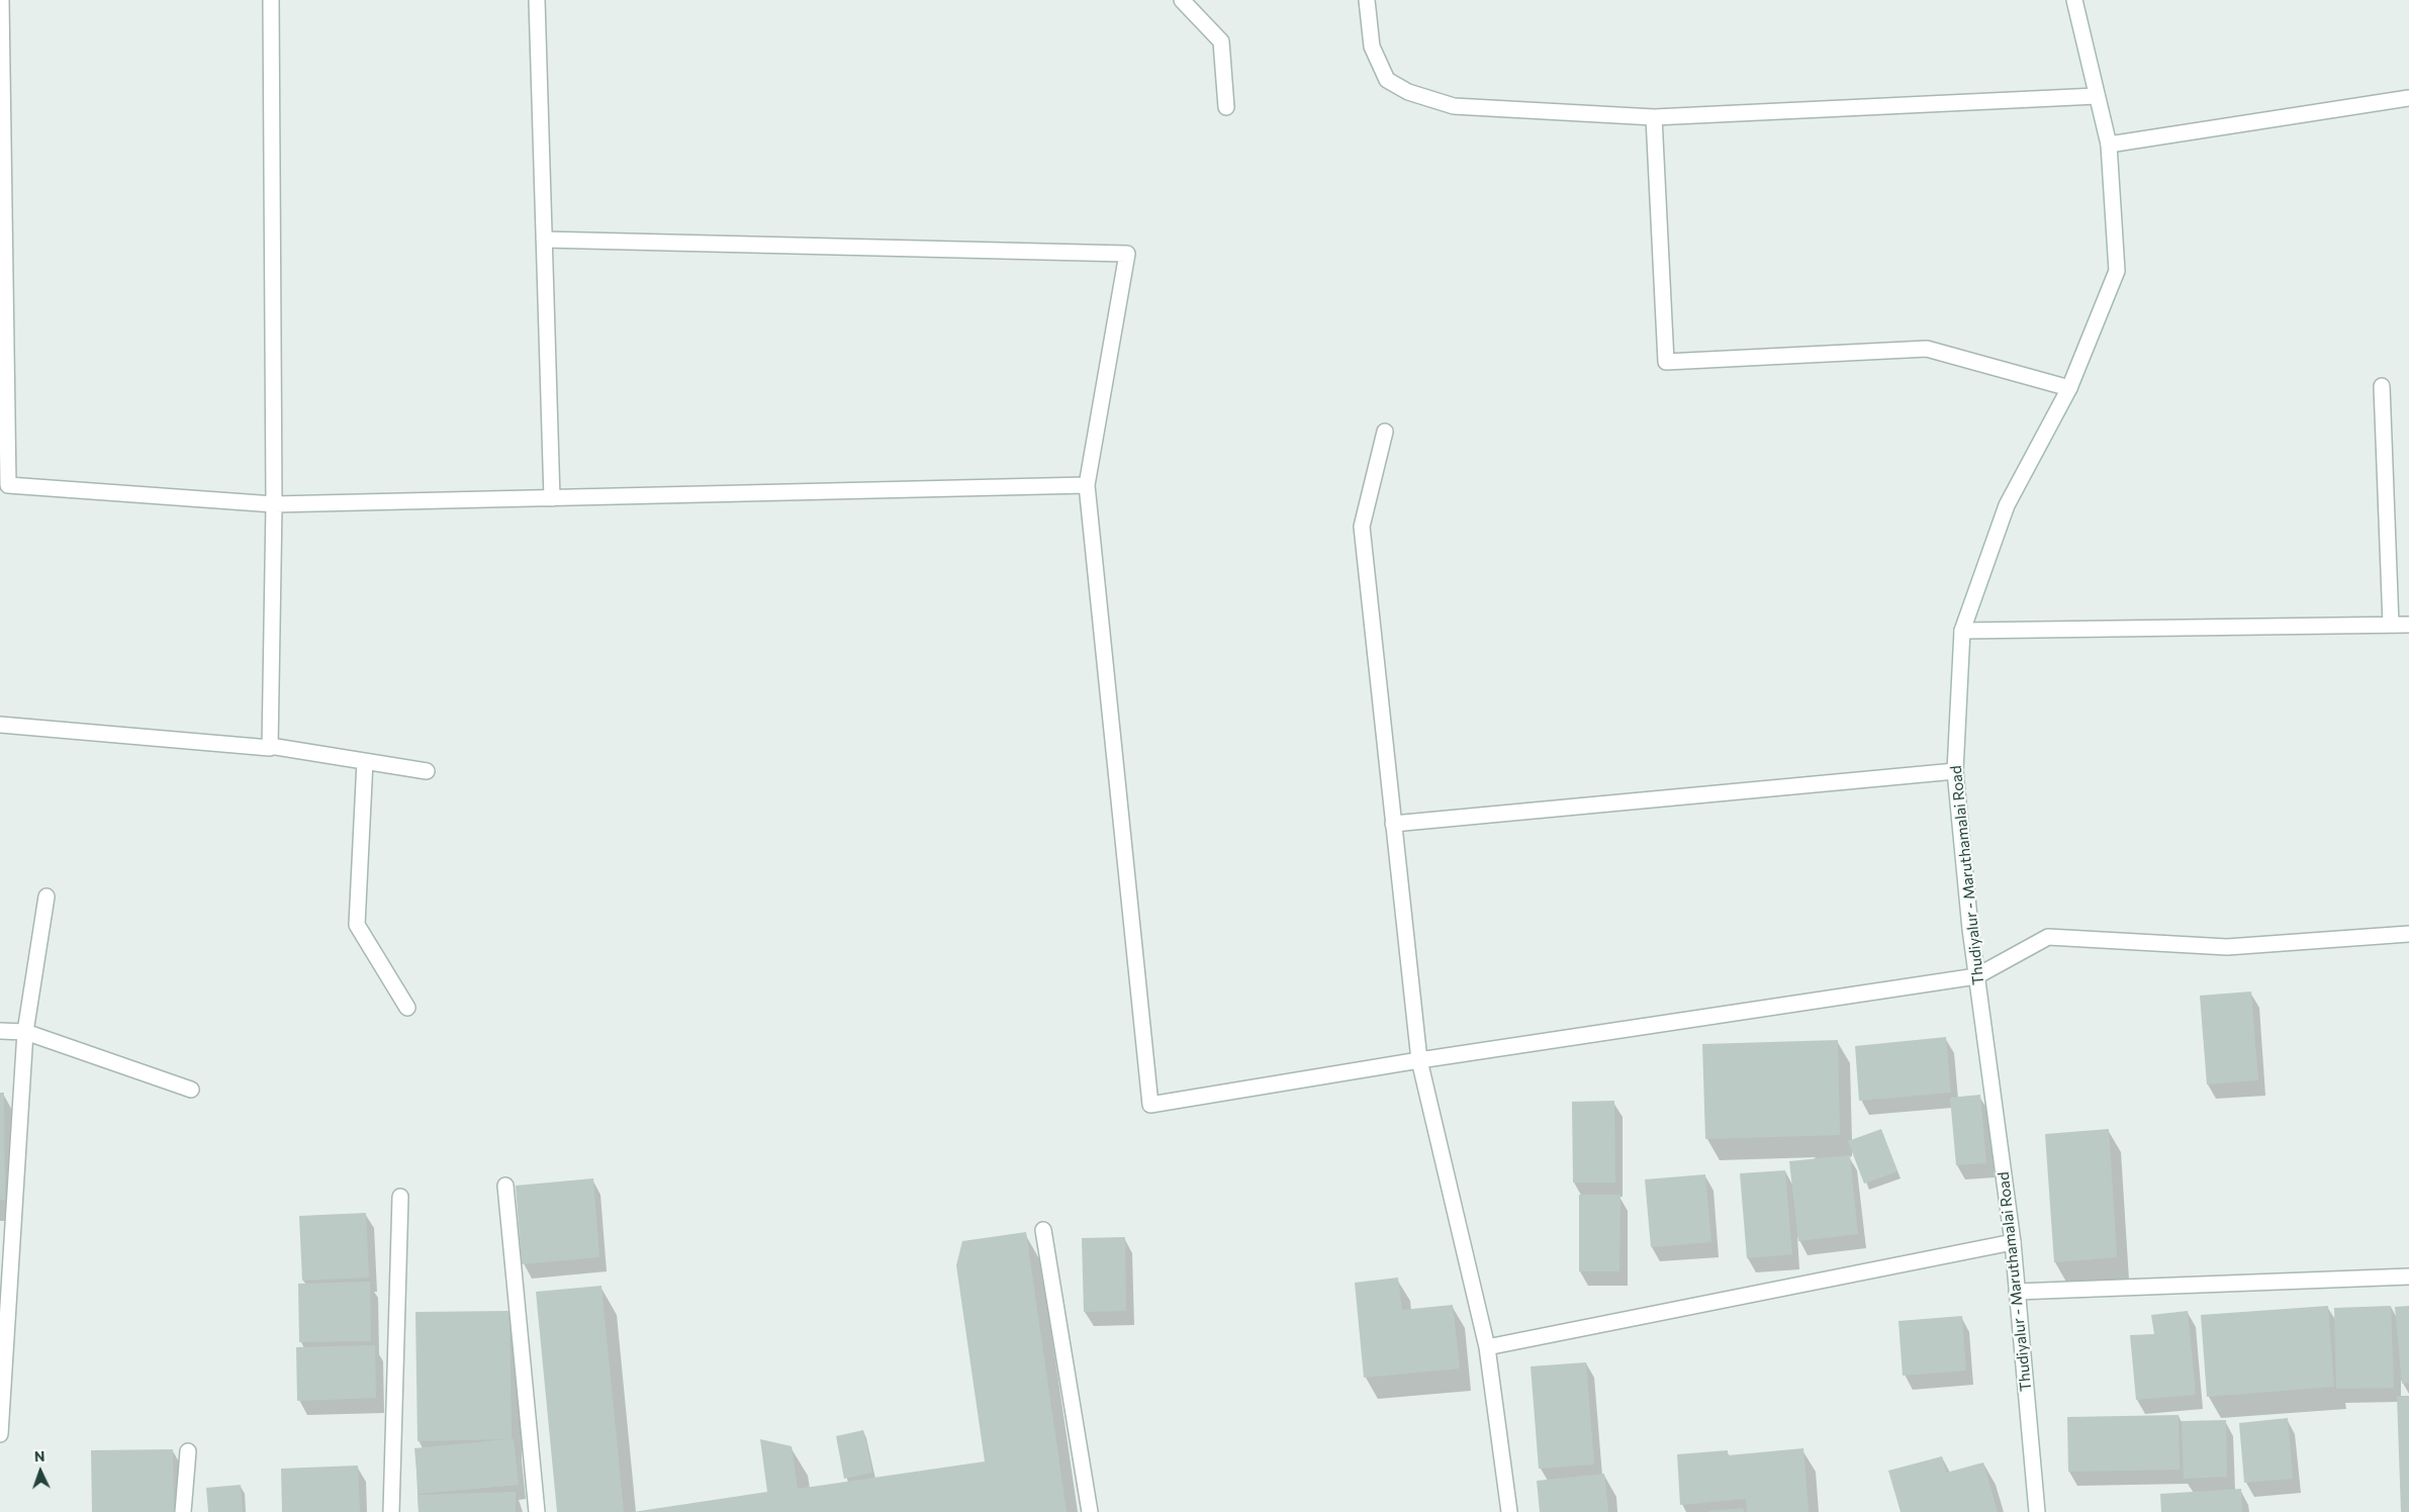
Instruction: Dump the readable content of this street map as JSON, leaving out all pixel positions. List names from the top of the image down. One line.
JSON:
{"streets":{"street":["Thudiyalur - Maruthamalai Road"]},"north":"top"}
